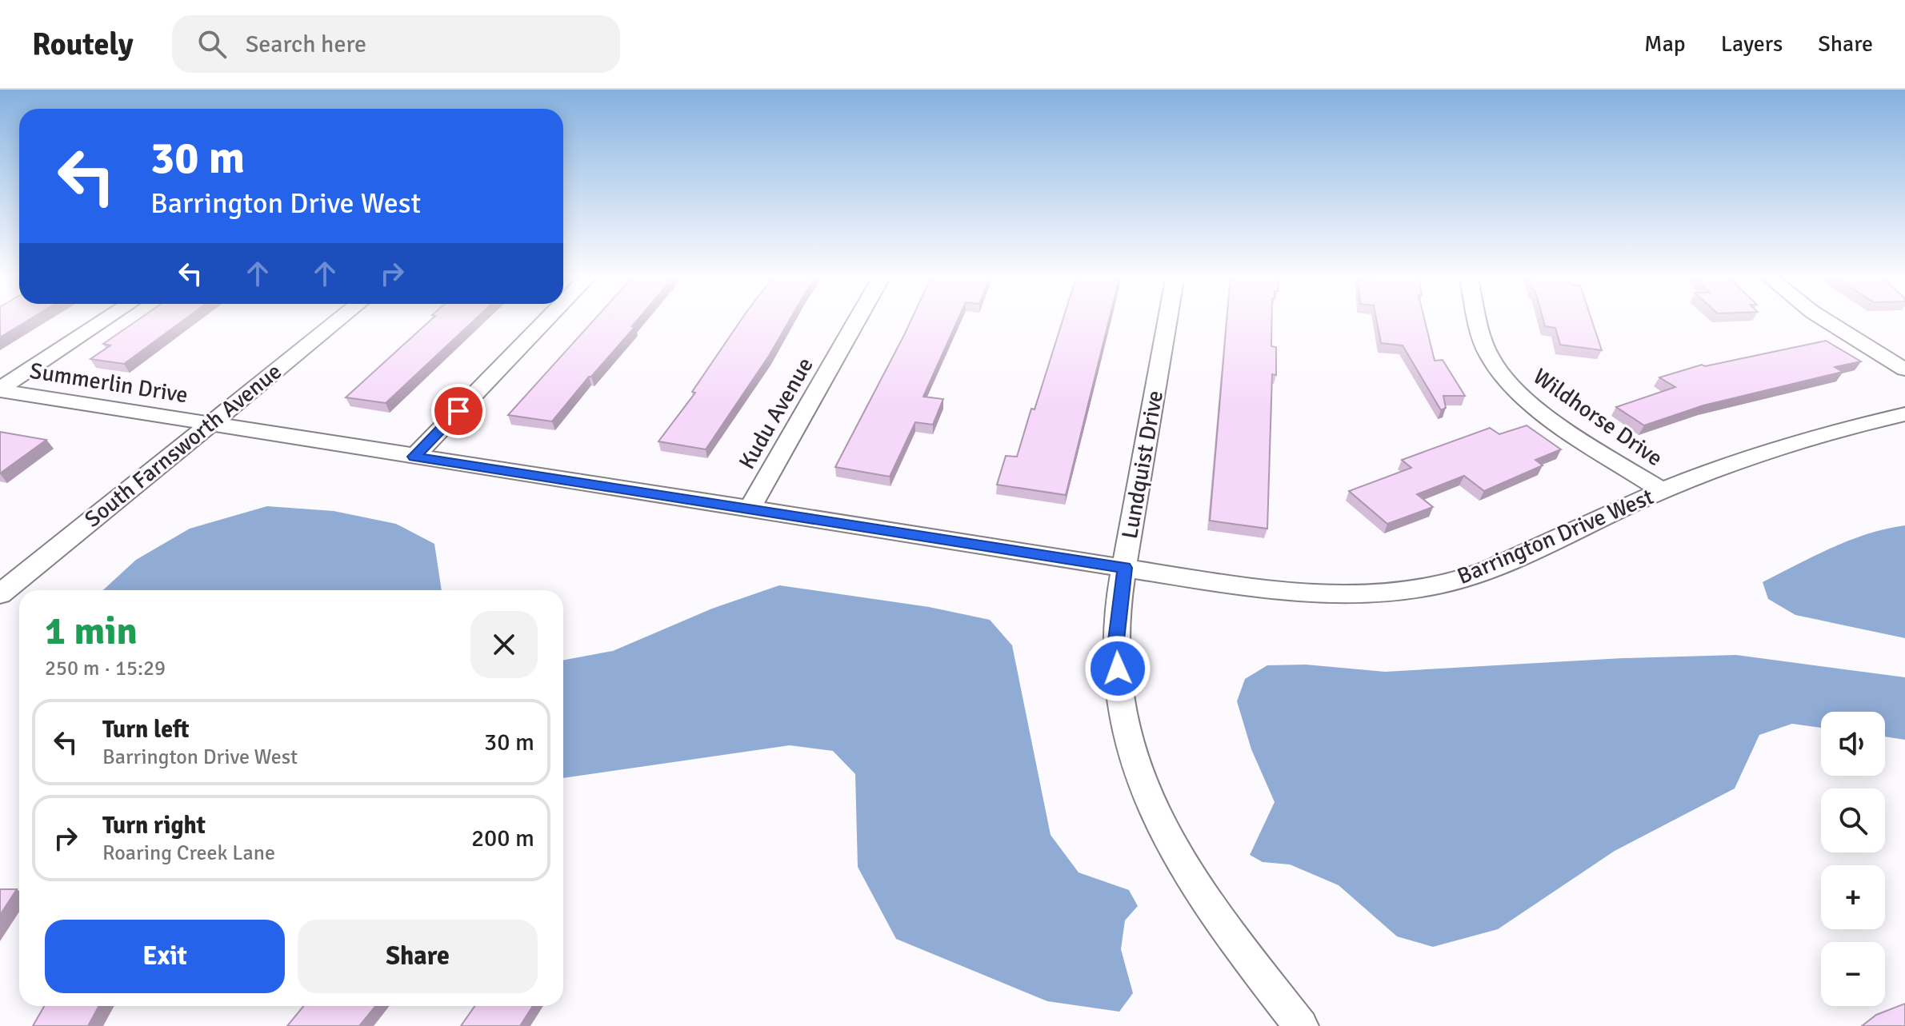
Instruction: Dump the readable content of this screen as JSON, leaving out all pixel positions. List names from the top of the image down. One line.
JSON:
{"streets":{"street":["Summerlin Drive","Kudu Avenue","Wildhorse Drive","South Farnsworth Avenue","Lundquist Drive","Barrington Drive West"]},"crossings":[["Summerlin Drive","South Farnsworth Avenue"],["Summerlin Drive","Barrington Drive West"],["Kudu Avenue","Barrington Drive West"],["Wildhorse Drive","Barrington Drive West"],["South Farnsworth Avenue","Barrington Drive West"],["Lundquist Drive","Barrington Drive West"]],"page":{"header":"Routely","search":"Search here","nav":["Map","Layers","Share"],"turn":["30 m","Barrington Drive West"],"heading":["1 min","250 m · 15:29"],"list":[{"name":"Turn left","note":"Barrington Drive West","value":"30 m"},{"name":"Turn right","note":"Roaring Creek Lane","value":"200 m"}],"map_buttons":["+","−"],"buttons":["Exit","Share"]}}
